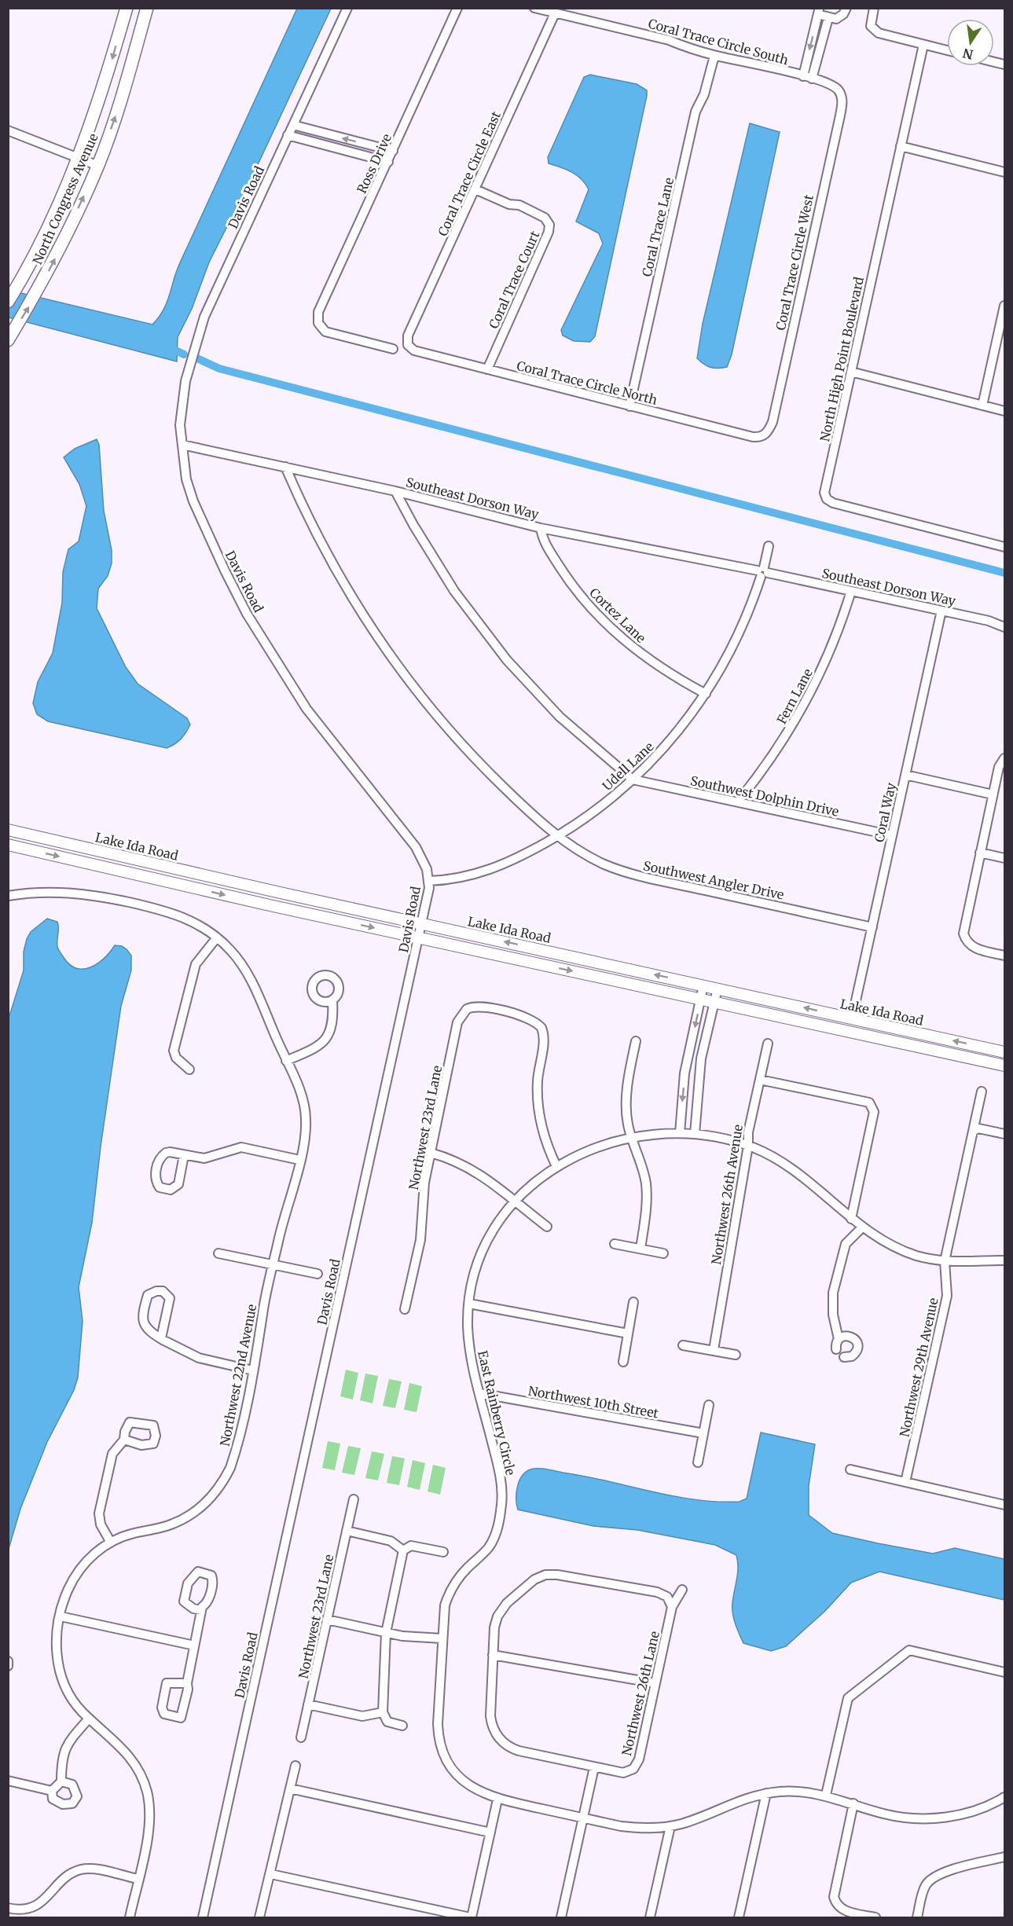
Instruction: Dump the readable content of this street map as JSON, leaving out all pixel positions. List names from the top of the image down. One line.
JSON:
{"streets":{"main road":["North Congress Avenue"],"street":["Coral Trace Circle South","Ross Drive","Coral Trace Circle East","Davis Road","Coral Trace Lane","Coral Trace Circle West","Coral Trace Court","North High Point Boulevard","Coral Trace Circle North","Southeast Dorson Way","Cortez Lane","Fern Lane","Udell Lane","Southwest Dolphin Drive","Coral Way","Lake Ida Road","Southwest Angler Drive","Northwest 23rd Lane","Northwest 26th Avenue","Northwest 29th Avenue","Northwest 22nd Avenue","Northwest 10th Street","East Rainberry Circle","Northwest 26th Lane"]},"crossings":[["Coral Trace Circle South","Coral Trace Circle East"],["Coral Trace Circle South","Coral Trace Lane"],["Coral Trace Circle South","Coral Trace Circle West"],["Coral Trace Circle East","Coral Trace Court"],["Coral Trace Circle East","Coral Trace Circle North"],["Davis Road","Southeast Dorson Way"],["Davis Road","Udell Lane"],["Davis Road","Lake Ida Road"],["Coral Trace Lane","Coral Trace Circle North"],["Coral Trace Circle West","Coral Trace Circle North"],["Coral Trace Court","Coral Trace Circle North"],["Southeast Dorson Way","Cortez Lane"],["Southeast Dorson Way","Fern Lane"],["Southeast Dorson Way","Udell Lane"],["Southeast Dorson Way","Coral Way"],["Southeast Dorson Way","Southwest Angler Drive"],["Cortez Lane","Udell Lane"],["Fern Lane","Southwest Dolphin Drive"],["Udell Lane","Southwest Dolphin Drive"],["Udell Lane","Southwest Angler Drive"],["Southwest Dolphin Drive","Coral Way"],["Coral Way","Lake Ida Road"],["Coral Way","Southwest Angler Drive"],["Northwest 23rd Lane","East Rainberry Circle"],["Northwest 26th Avenue","East Rainberry Circle"],["Northwest 29th Avenue","East Rainberry Circle"],["Northwest 10th Street","East Rainberry Circle"]],"north":"bottom"}
